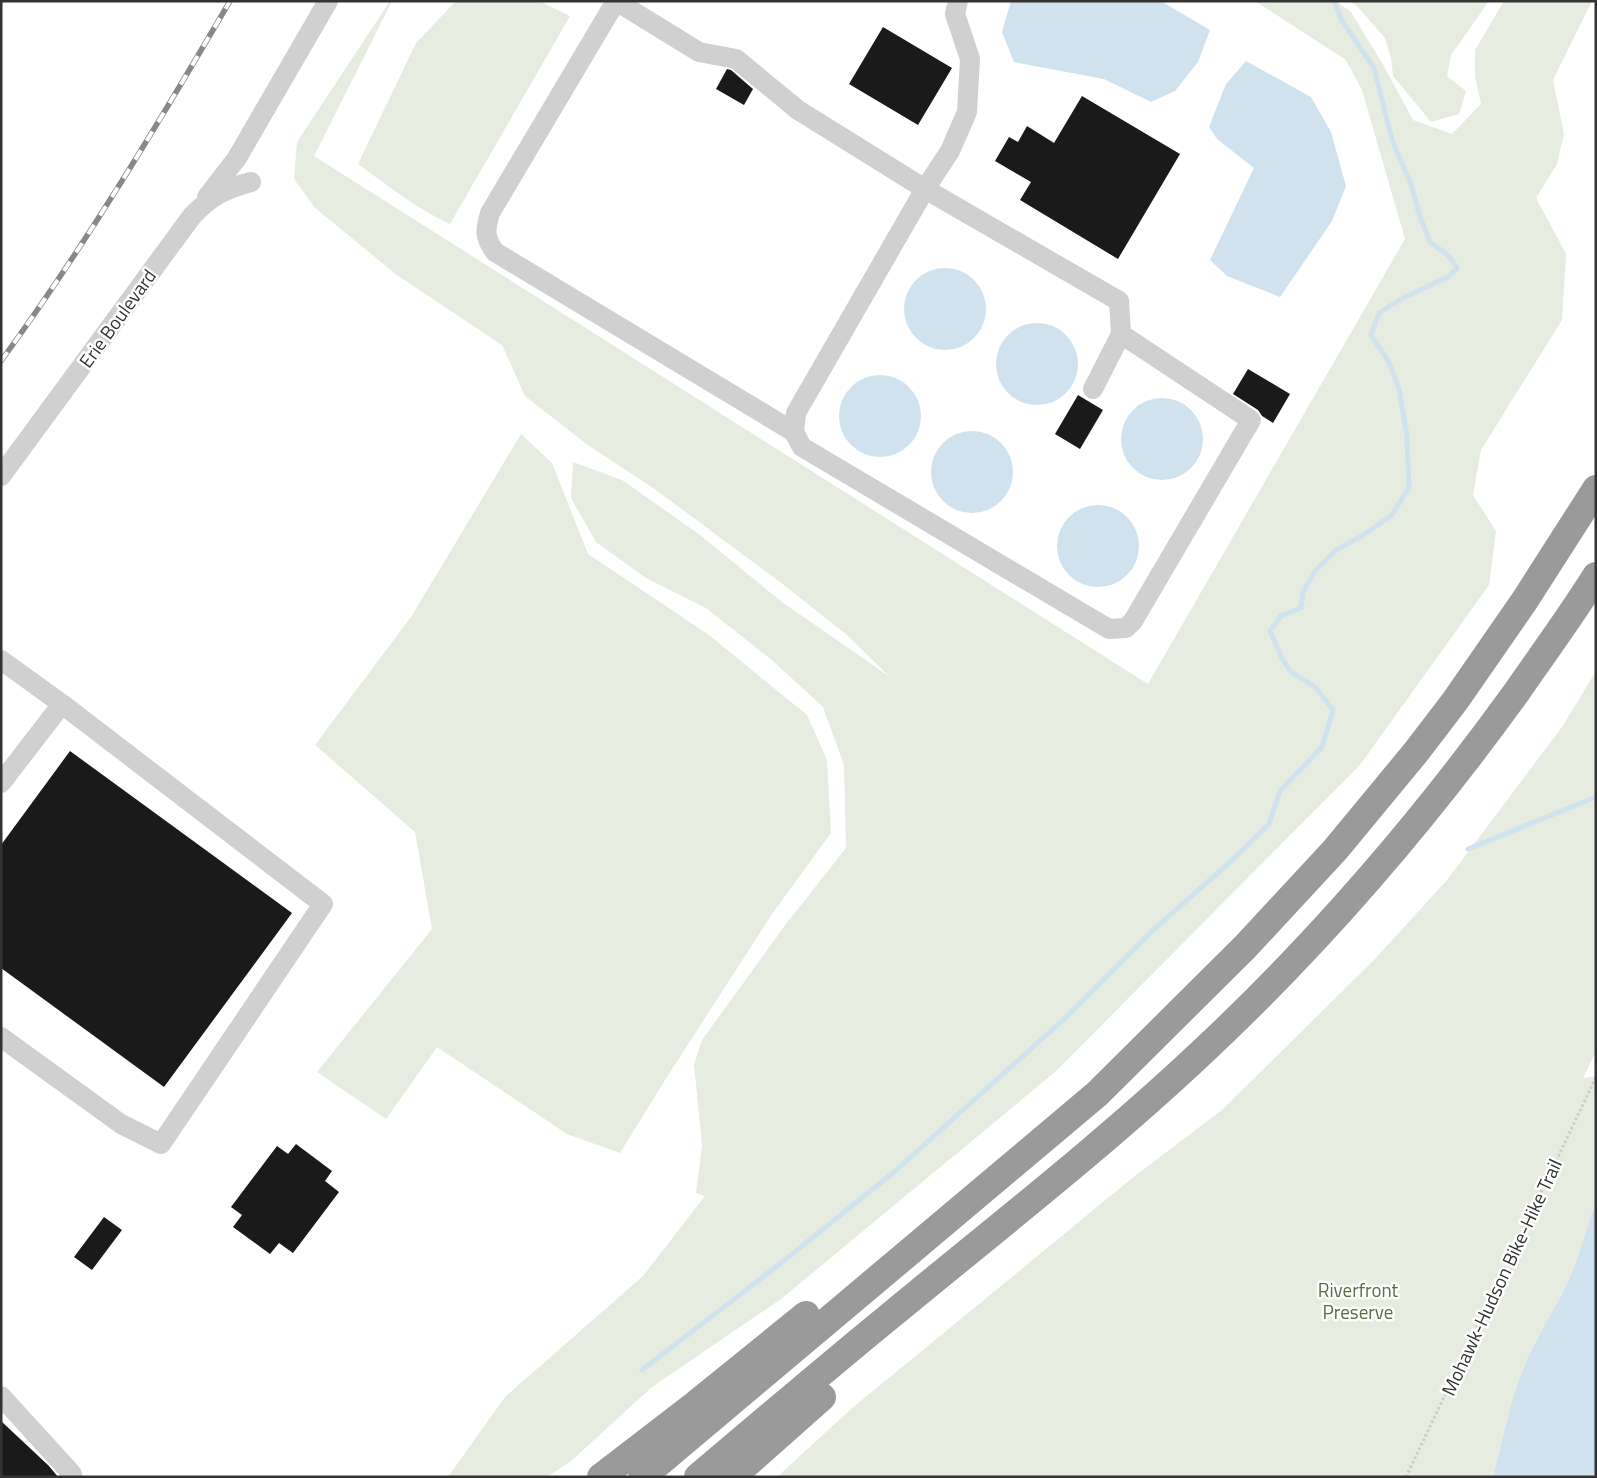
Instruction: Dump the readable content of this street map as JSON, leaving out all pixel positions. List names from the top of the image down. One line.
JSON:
{"streets":{"street":["Erie Boulevard"],"path":["Mohawk-Hudson Bike-Hike Trail"]},"parks":["Riverfront Preserve"]}
